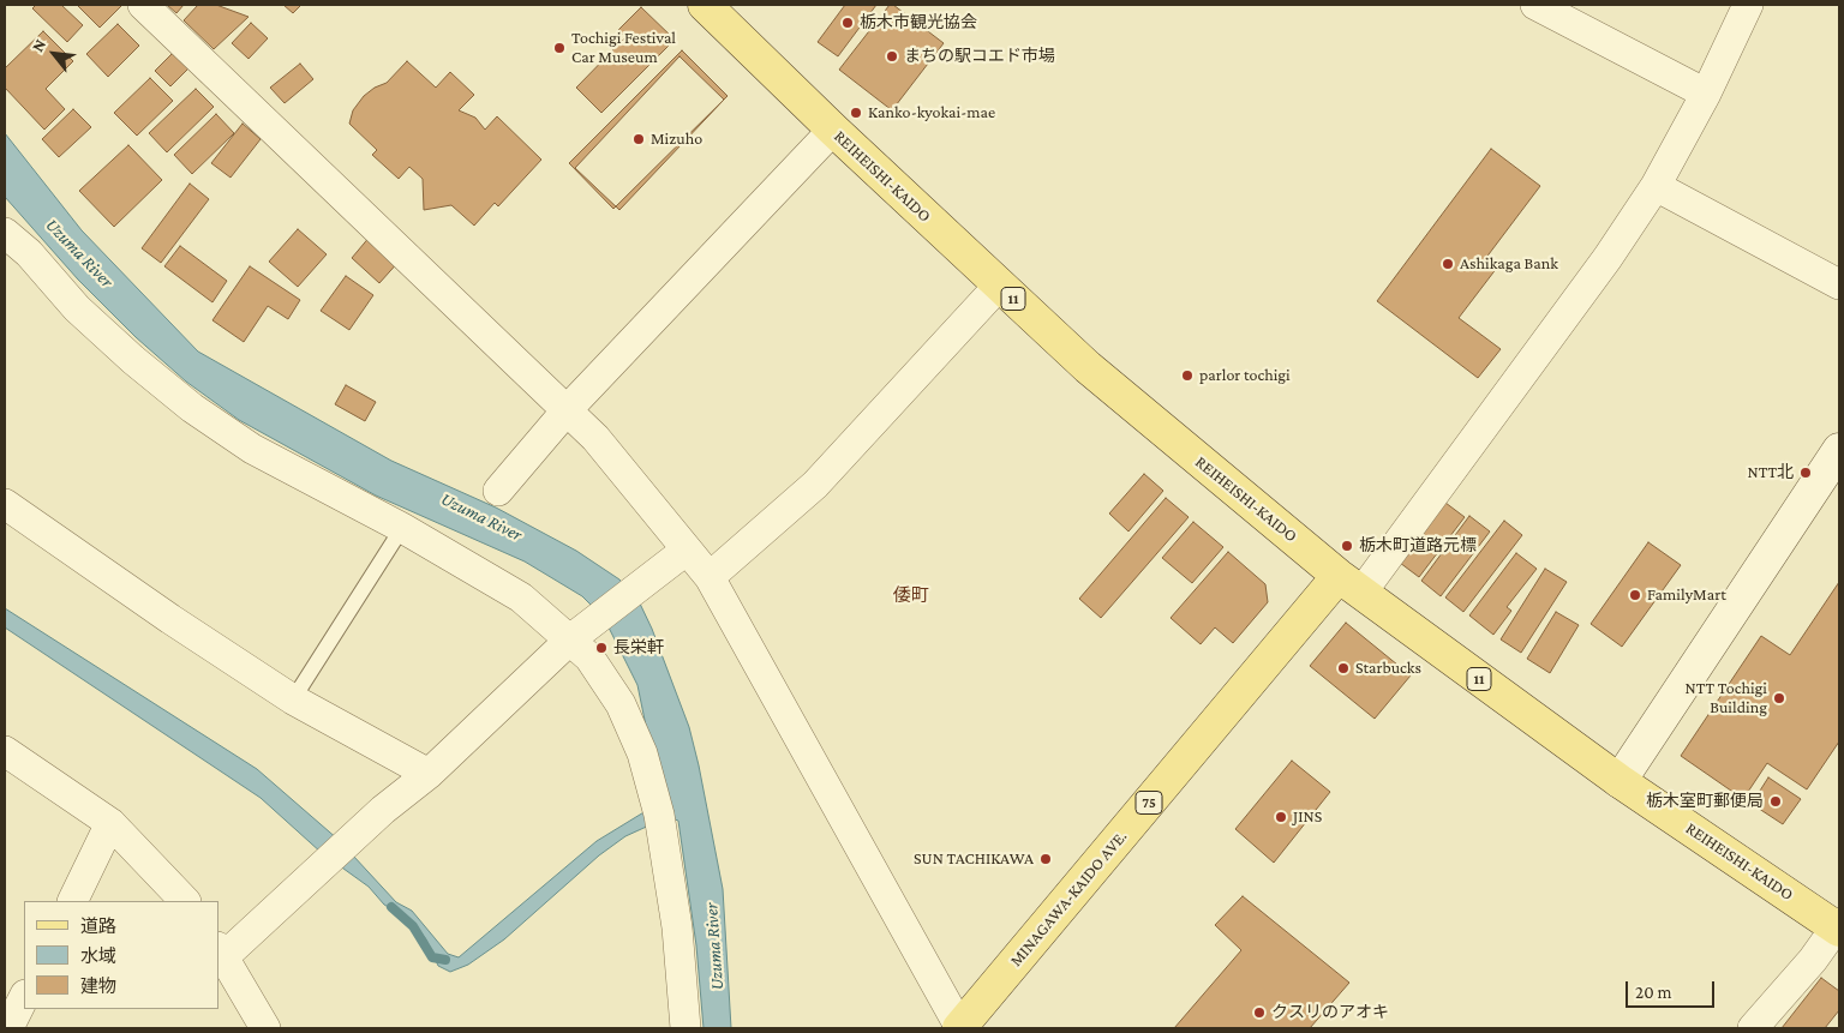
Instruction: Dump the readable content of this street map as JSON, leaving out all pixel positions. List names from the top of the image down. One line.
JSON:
{"streets":{"main road":["REIHEISHI-KAIDO","11","75","MINAGAWA-KAIDO AVE."]},"crossings":[["REIHEISHI-KAIDO","MINAGAWA-KAIDO AVE."]],"districts":["倭町"],"water":["Uzuma River"],"places":["栃木市観光協会","Tochigi Festival Car Museum","まちの駅コエド市場","Kanko-kyokai-mae","Mizuho","Ashikaga Bank","parlor tochigi","NTT北","栃木町道路元標","FamilyMart","長栄軒","Starbucks","NTT Tochigi Building","栃木室町郵便局","JINS","SUN TACHIKAWA","クスリのアオキ"],"legend":["道路","水域","建物"],"scale_bar":"20 m","north":"top left"}
